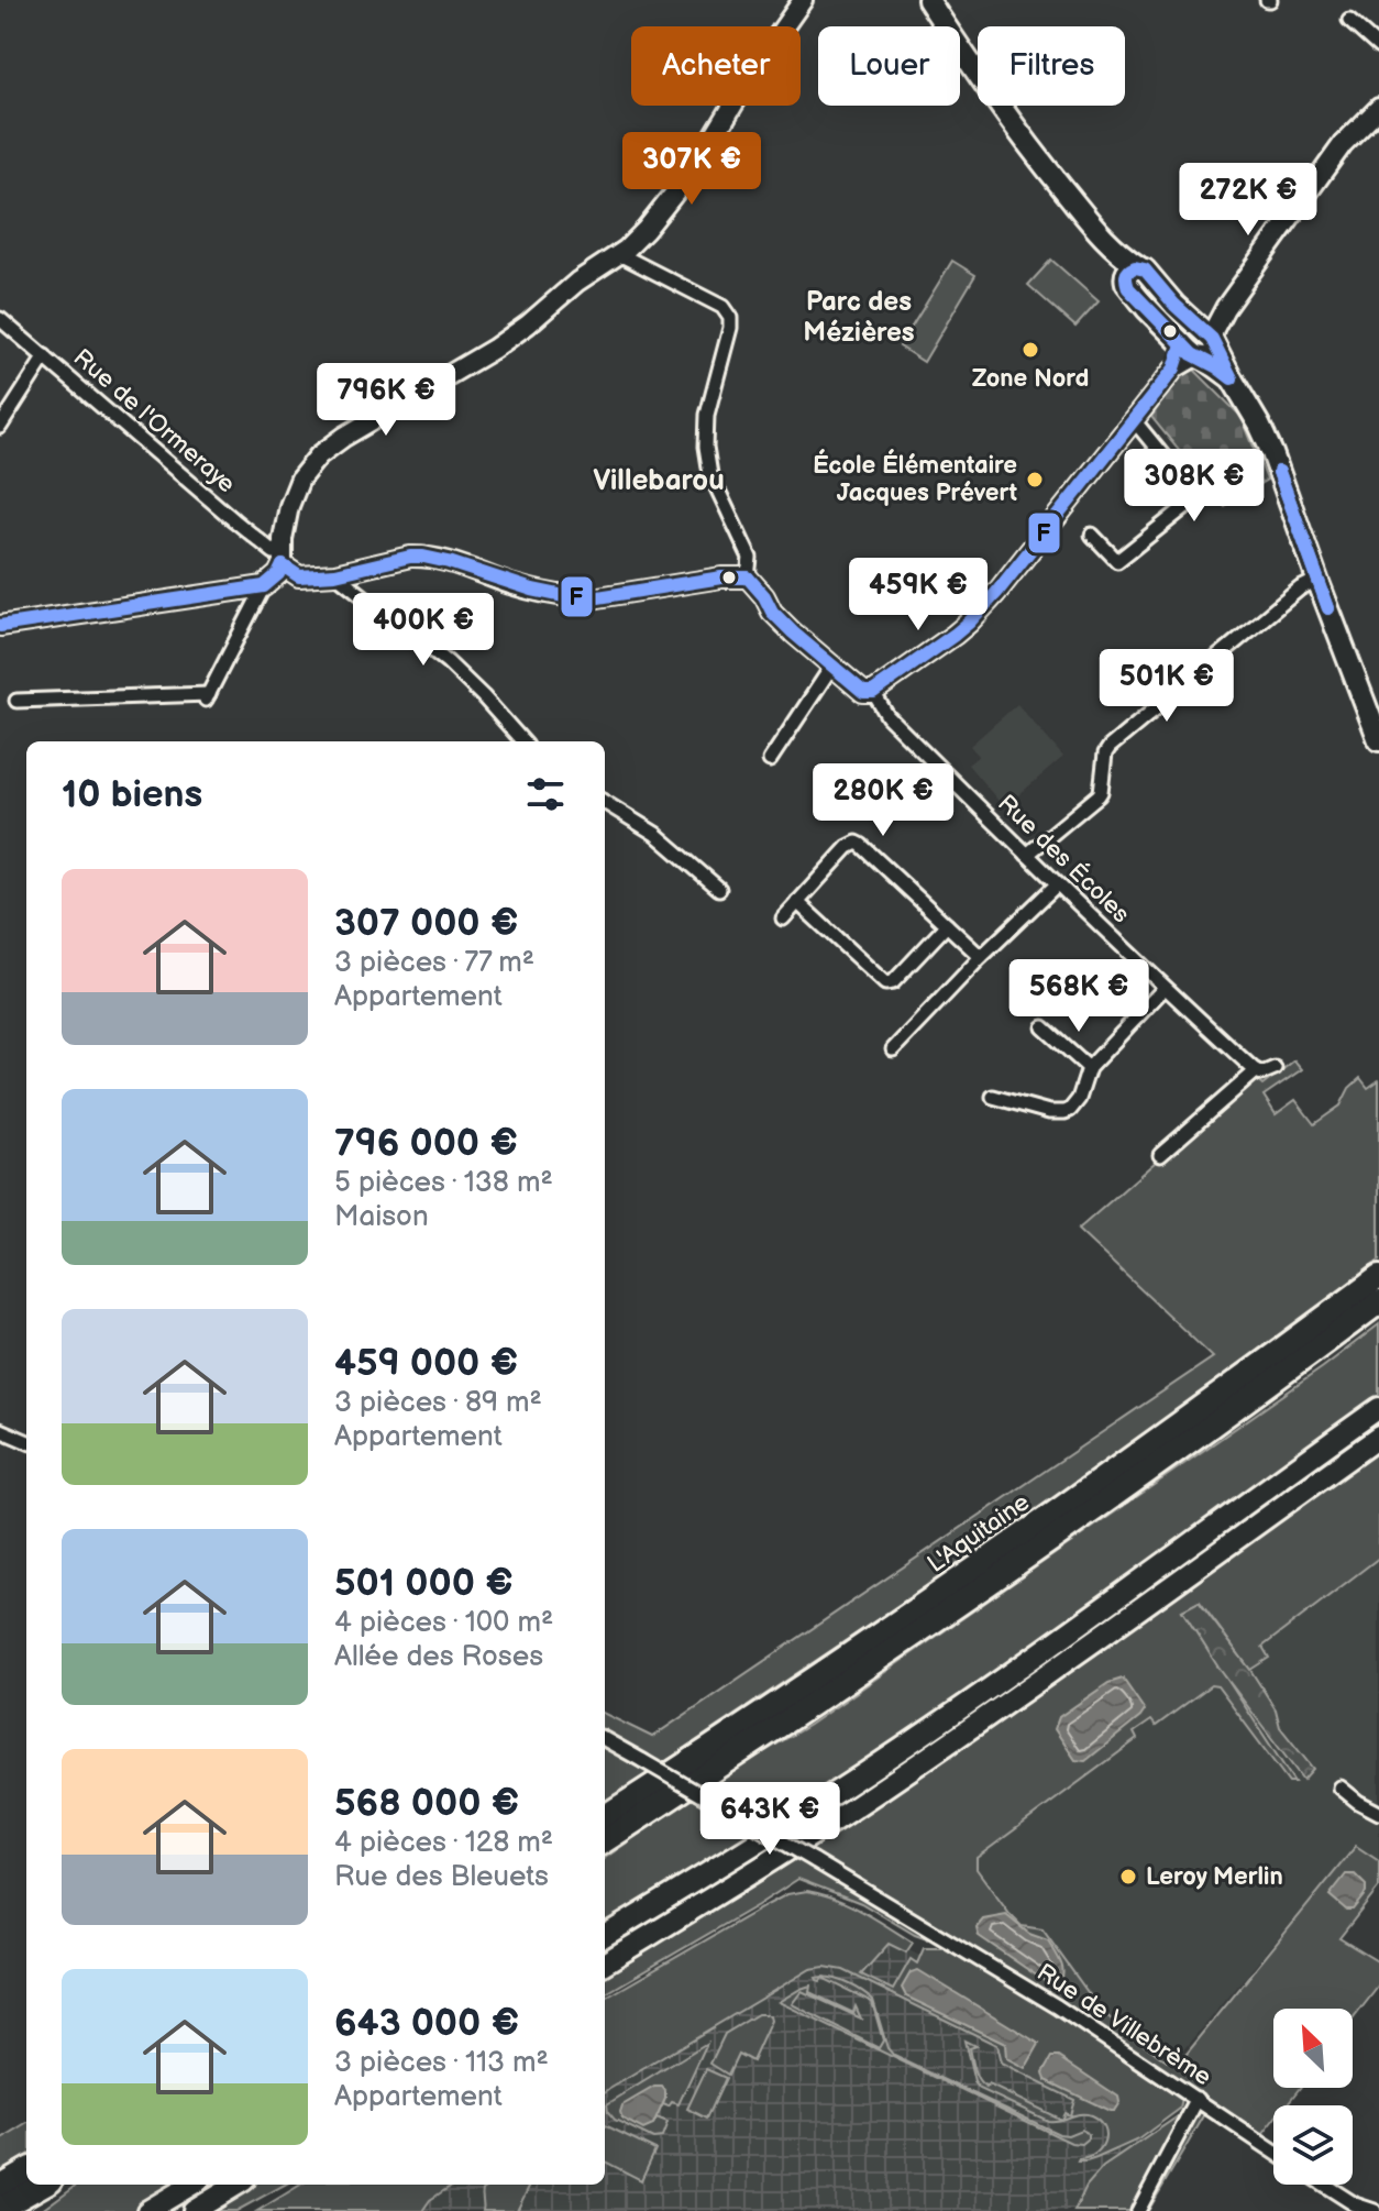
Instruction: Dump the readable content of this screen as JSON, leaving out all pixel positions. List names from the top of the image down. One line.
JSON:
{"streets":{"highway":["L'Aquitaine"],"street":["Rue de l'Ormeraye","Rue des Écoles","Rue de Villebrème"]},"districts":["Parc des Mézières","Villebarou"],"places":["Zone Nord","École Élémentaire Jacques Prévert","Leroy Merlin"],"lines":["transit line F"],"north":"top left","page":{"chip":["Acheter","Louer","Filtres"],"price":["307K €","272K €","796K €","308K €","459K €","400K €","501K €","280K €","568K €","643K €"],"heading":"10 biens","list":[{"name":"307 000 €","note":"3 pièces · 77 m² · Appartement"},{"name":"796 000 €","note":"5 pièces · 138 m² · Maison"},{"name":"459 000 €","note":"3 pièces · 89 m² · Appartement"},{"name":"501 000 €","note":"4 pièces · 100 m² · Allée des Roses"},{"name":"568 000 €","note":"4 pièces · 128 m² · Rue des Bleuets"},{"name":"643 000 €","note":"3 pièces · 113 m² · Appartement"}]}}
